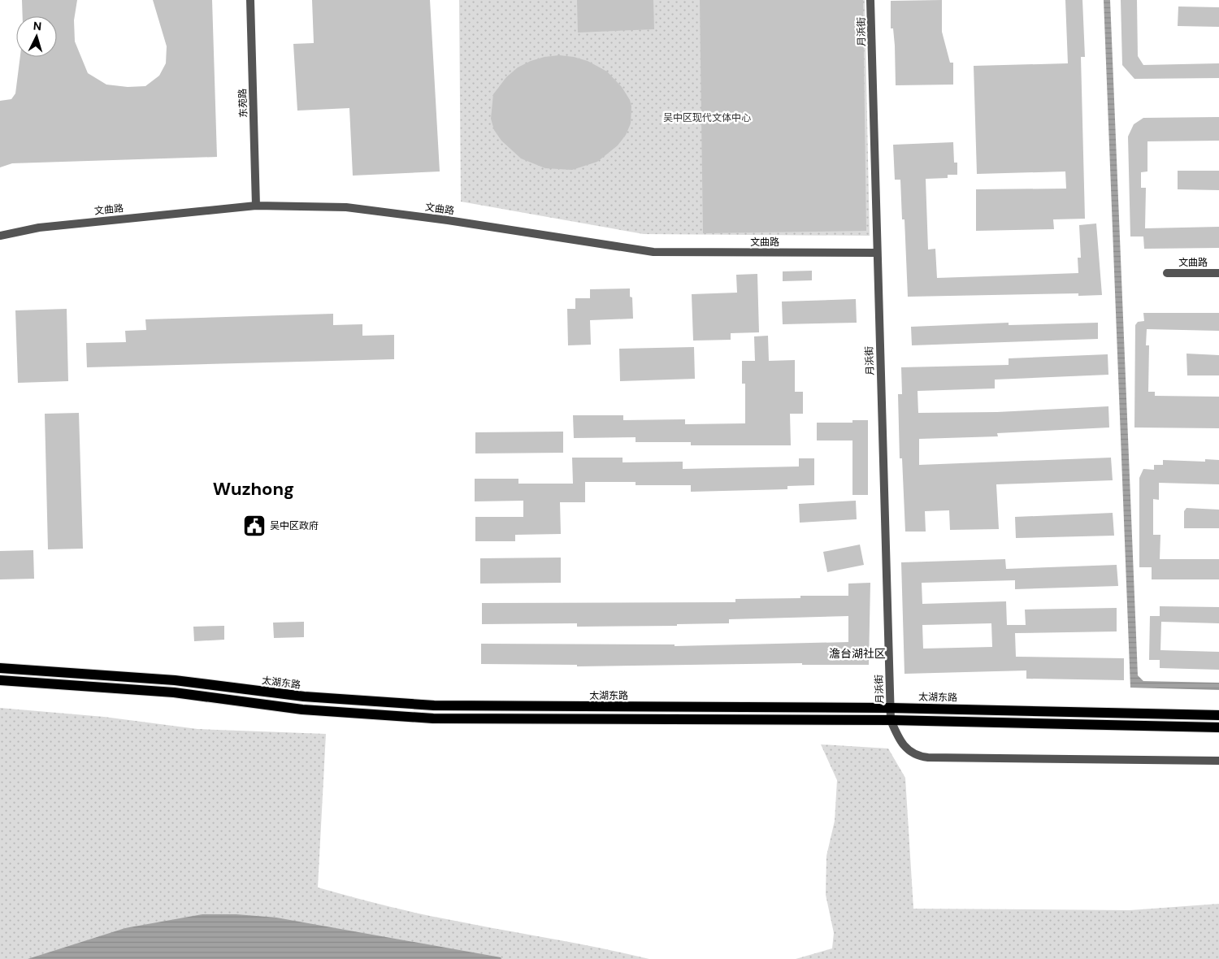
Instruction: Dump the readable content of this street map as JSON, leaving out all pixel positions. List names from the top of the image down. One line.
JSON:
{"streets":{"main road":["太湖东路"],"street":["月浜街","东苑路","文曲路"]},"crossings":[["月浜街","文曲路"],["月浜街","太湖东路"],["东苑路","文曲路"]],"districts":["Wuzhong","澹台湖社区"],"parks":["吴中区现代文体中心"],"places":{"public building":["吴中区政府"]},"north":"top"}
